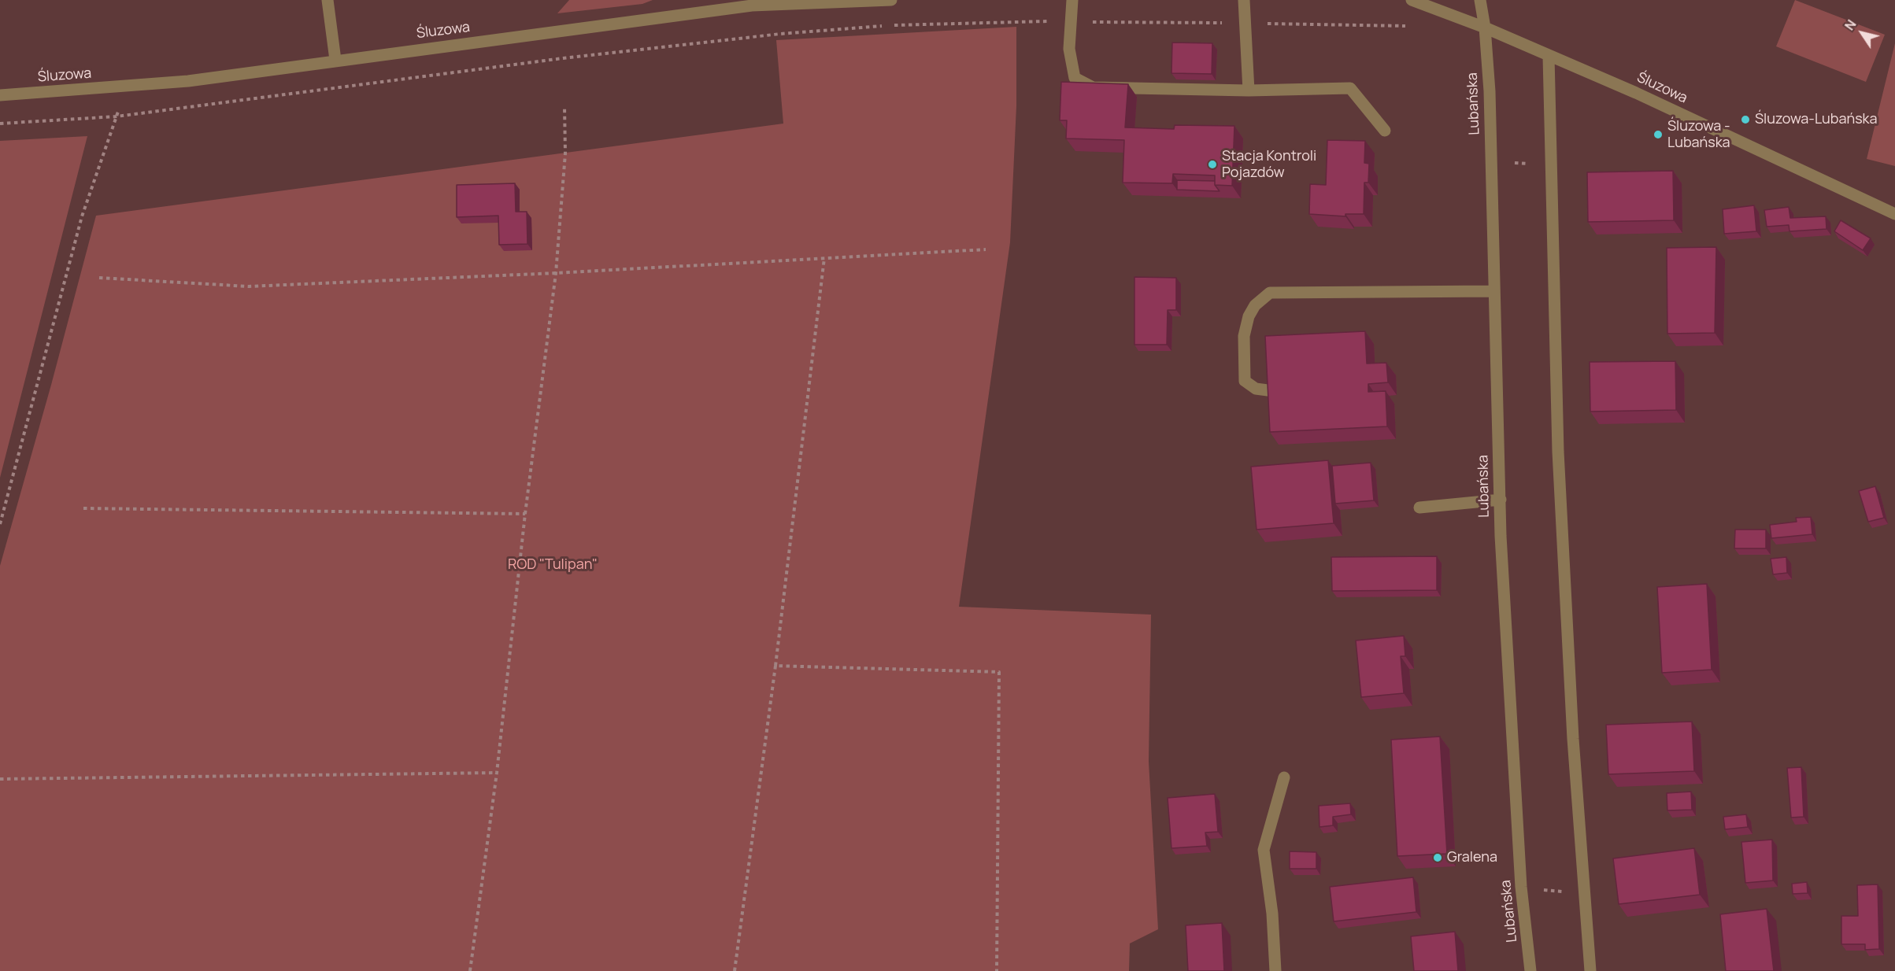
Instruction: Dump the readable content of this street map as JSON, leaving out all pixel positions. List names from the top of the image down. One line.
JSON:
{"streets":{"street":["Śluzowa","Lubańska"]},"crossings":[["Śluzowa","Lubańska"]],"parks":["ROD \"Tulipan\""],"places":["Śluzowa-Lubańska","Śluzowa - Lubańska","Stacja Kontroli Pojazdów","Gralena"],"north":"top left"}
